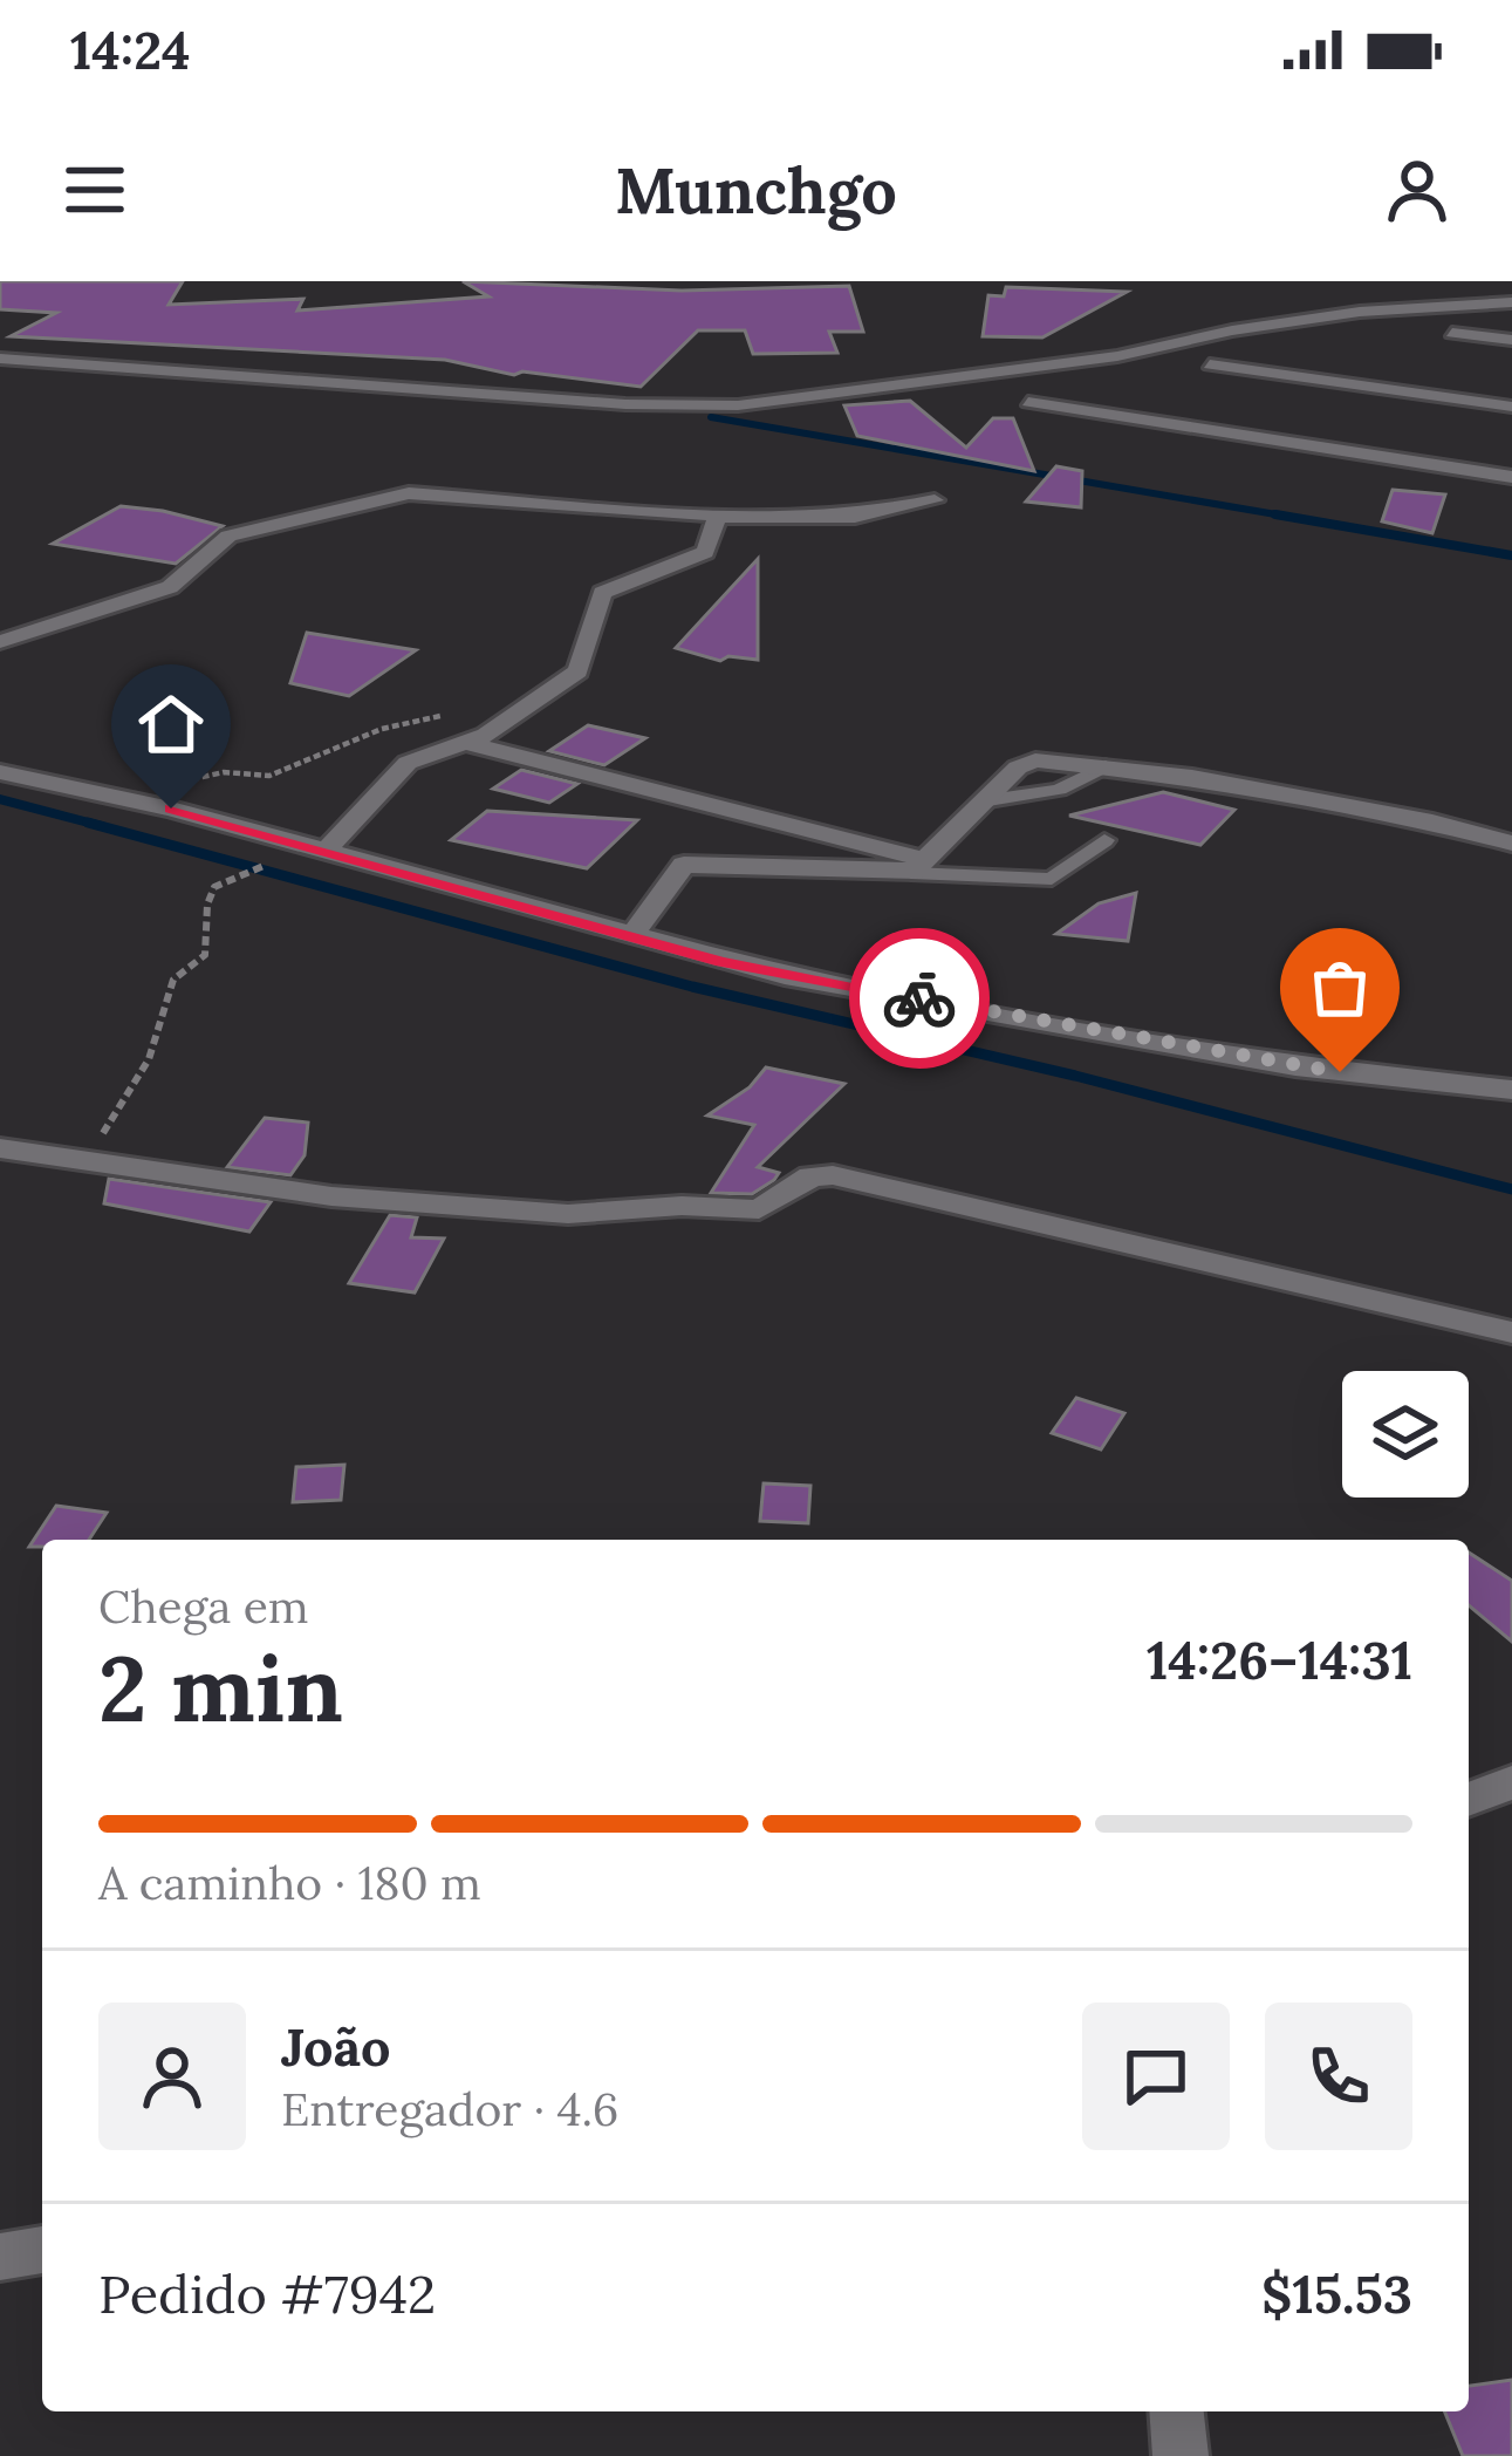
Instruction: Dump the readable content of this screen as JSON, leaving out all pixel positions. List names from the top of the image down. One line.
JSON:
{"page":{"status":"14:24","header":"Munchgo","heading":["2 min","Chega em","14:26–14:31"],"panel":["João","Entregador · 4.6","Pedido #7942","$15.53"],"bar":"A caminho · 180 m"}}
